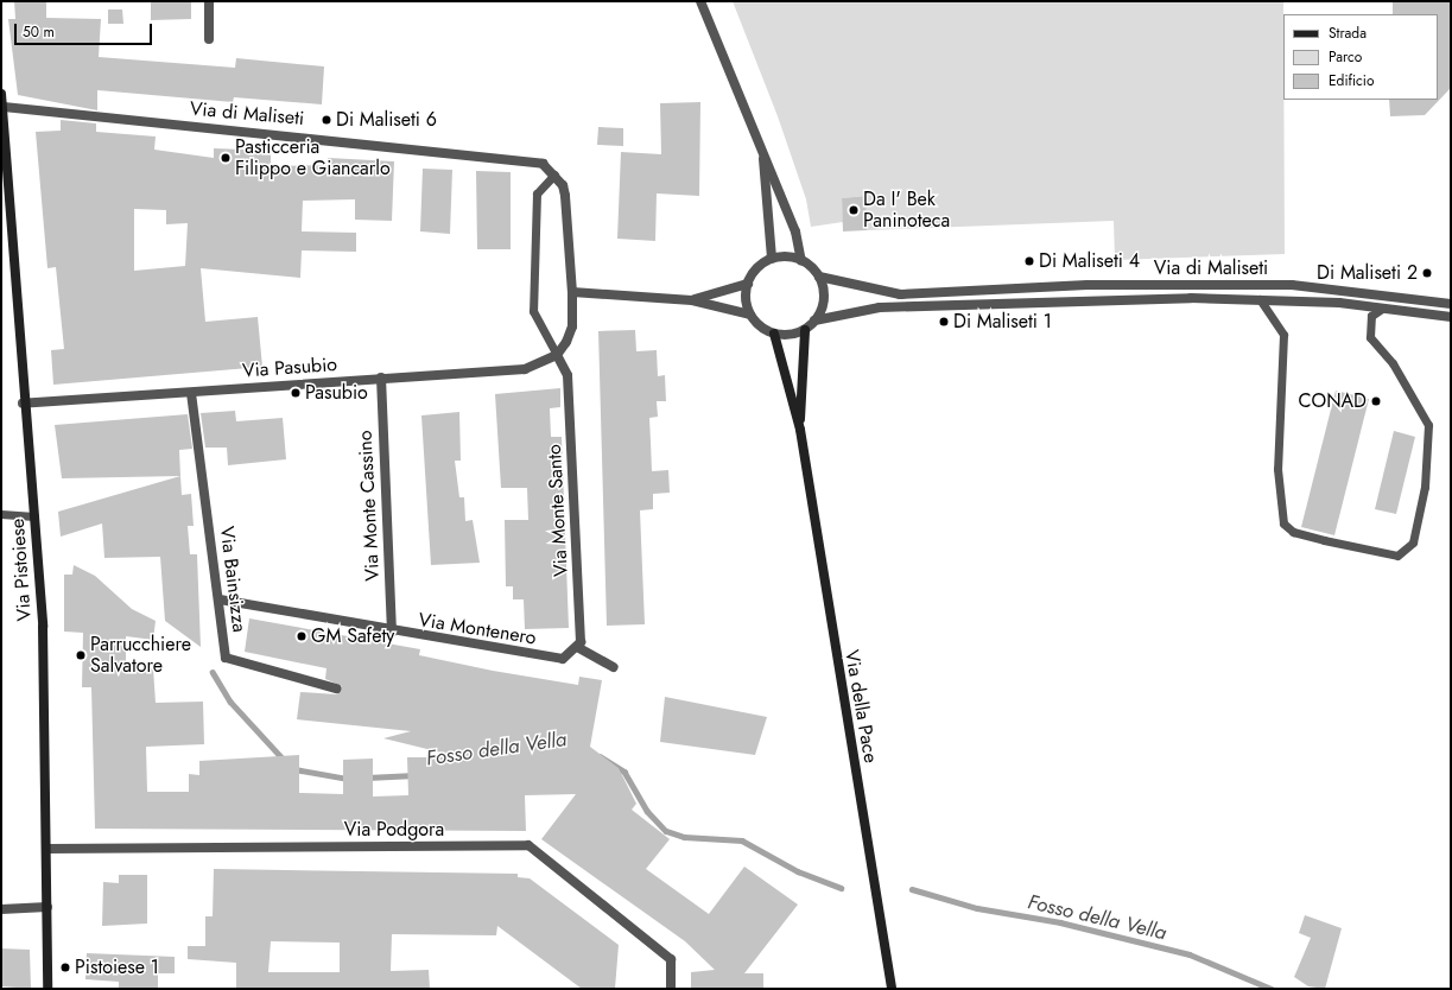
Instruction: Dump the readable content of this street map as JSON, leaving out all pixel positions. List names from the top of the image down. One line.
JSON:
{"streets":{"main road":["Via Pistoiese","Via della Pace"],"street":["Via di Maliseti","Via Pasubio","Via Monte Cassino","Via Monte Santo","Via Bainsizza","Via Montenero","Via Podgora"]},"crossings":[["Via di Maliseti","Via Pasubio"],["Via di Maliseti","Via Monte Santo"],["Via di Maliseti","Via Pistoiese"],["Via Pasubio","Via Monte Cassino"],["Via Pasubio","Via Monte Santo"],["Via Pasubio","Via Pistoiese"],["Via Pasubio","Via Bainsizza"],["Via Monte Cassino","Via Montenero"],["Via Monte Santo","Via Montenero"],["Via Pistoiese","Via Podgora"],["Via Bainsizza","Via Montenero"]],"water":["Fosso della Vella"],"places":["Di Maliseti 6","Pasticceria Filippo e Giancarlo","Da I' Bek Paninoteca","Di Maliseti 4","Di Maliseti 2","Di Maliseti 1","Pasubio","CONAD","GM Safety","Parrucchiere Salvatore","Pistoiese 1"],"legend":["Strada","Parco","Edificio"],"scale_bar":"50 m"}
